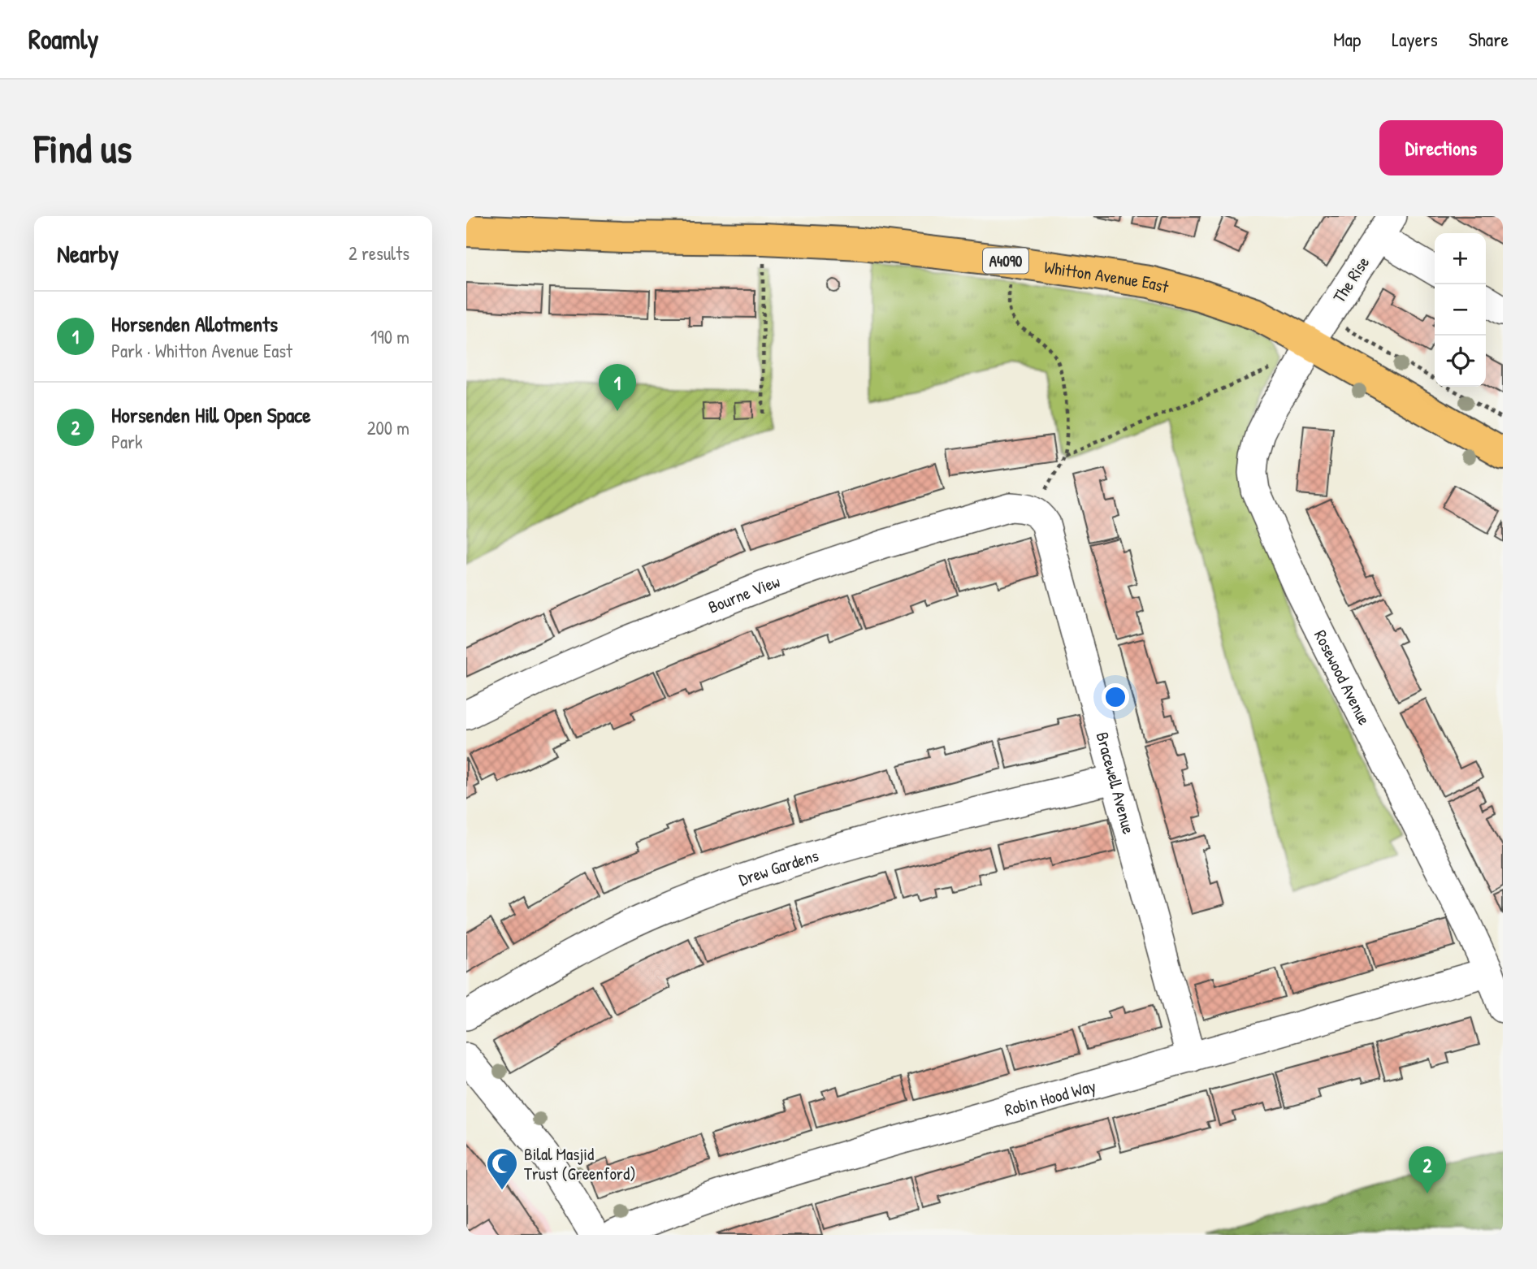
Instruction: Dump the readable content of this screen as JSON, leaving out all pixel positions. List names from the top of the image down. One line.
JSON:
{"streets":{"main road":["A4090","Whitton Avenue East"],"street":["The Rise","Bourne View","Rosewood Avenue","Bracewell Avenue","Drew Gardens","Robin Hood Way"]},"crossings":[["Whitton Avenue East","The Rise"],["Whitton Avenue East","Rosewood Avenue"],["The Rise","Rosewood Avenue"],["Bourne View","Bracewell Avenue"],["Rosewood Avenue","Robin Hood Way"],["Bracewell Avenue","Drew Gardens"],["Bracewell Avenue","Robin Hood Way"]],"places":{"mosque":["Bilal Masjid Trust (Greenford)"]},"page":{"header":"Roamly","nav":["Map","Layers","Share"],"buttons":"Directions","title":"Find us","heading":["Nearby","2 results"],"map_buttons":["+","−"],"list":[{"mark":"1","name":"Horsenden Allotments","note":"Park · Whitton Avenue East","value":"190 m"},{"mark":"2","name":"Horsenden Hill Open Space","note":"Park","value":"200 m"}],"pins":["1","2"]}}
